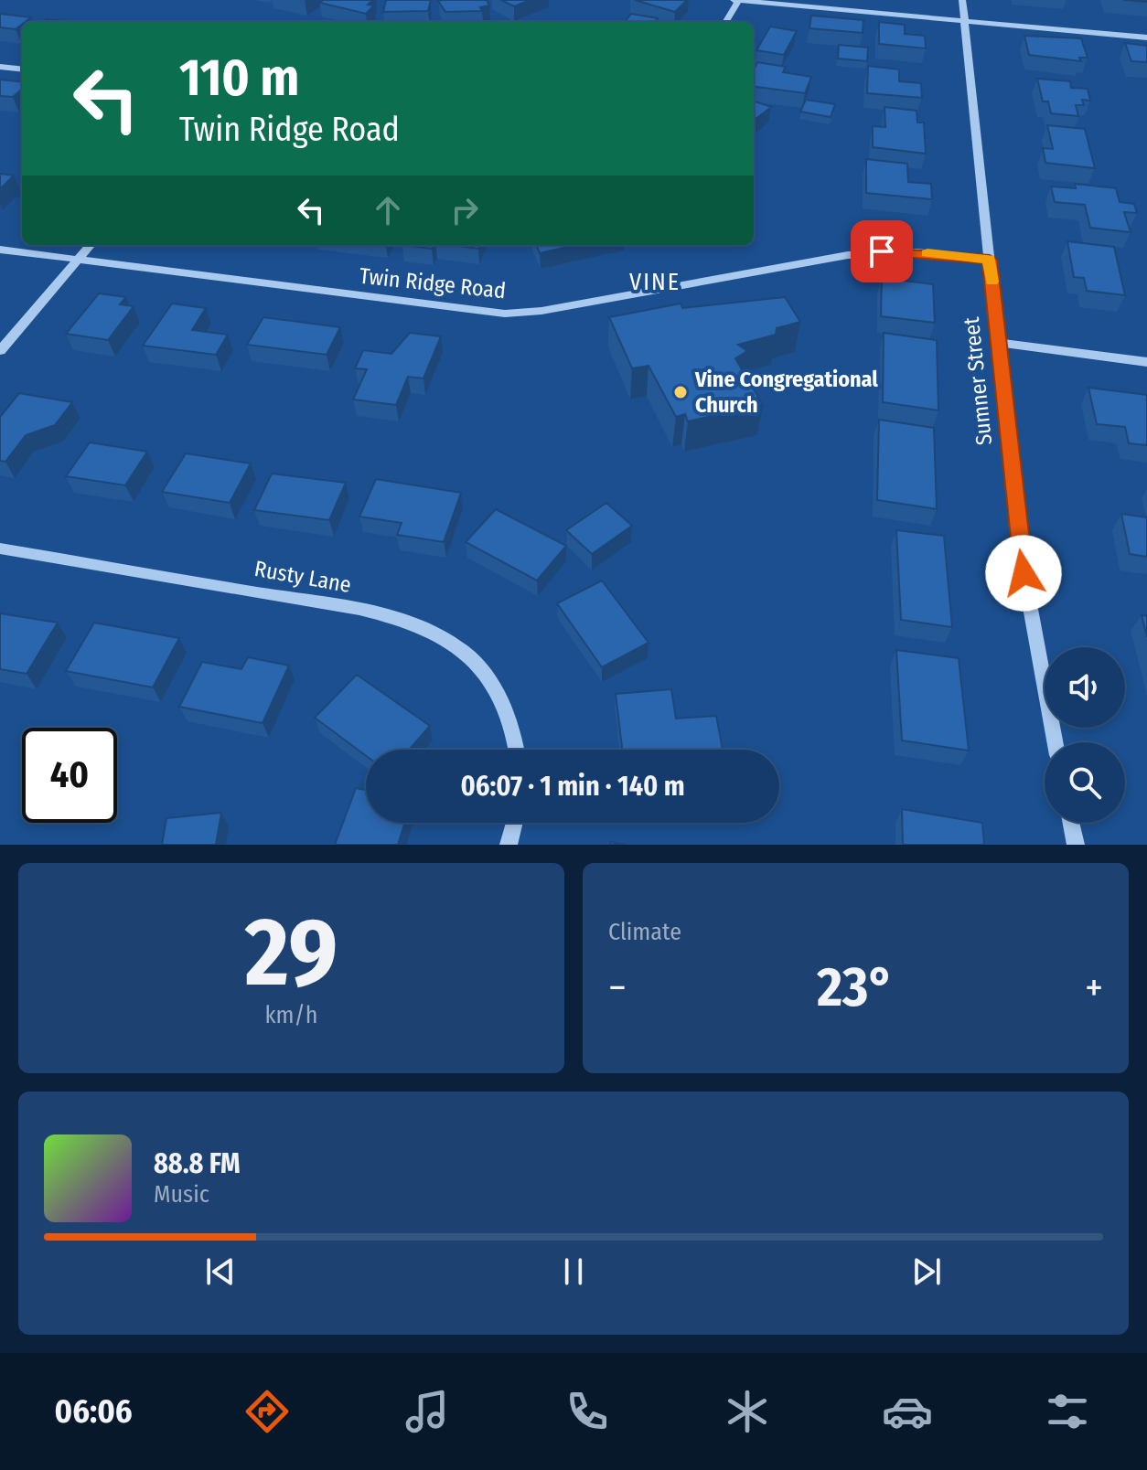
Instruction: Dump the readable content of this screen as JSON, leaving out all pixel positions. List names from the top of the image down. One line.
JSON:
{"streets":{"street":["Twin Ridge Road","Sumner Street","Rusty Lane"]},"crossings":[["Twin Ridge Road","Sumner Street"]],"districts":["VINE"],"places":["Vine Congregational Church"],"page":{"turn":["110 m","Twin Ridge Road"],"limit":"40","trip":"06:07 · 1 min · 140 m","tile":[["29","km/h"],"Climate"],"heat":["−","23°","+"],"song":["88.8 FM","Music"],"tabs":"06:06"}}
